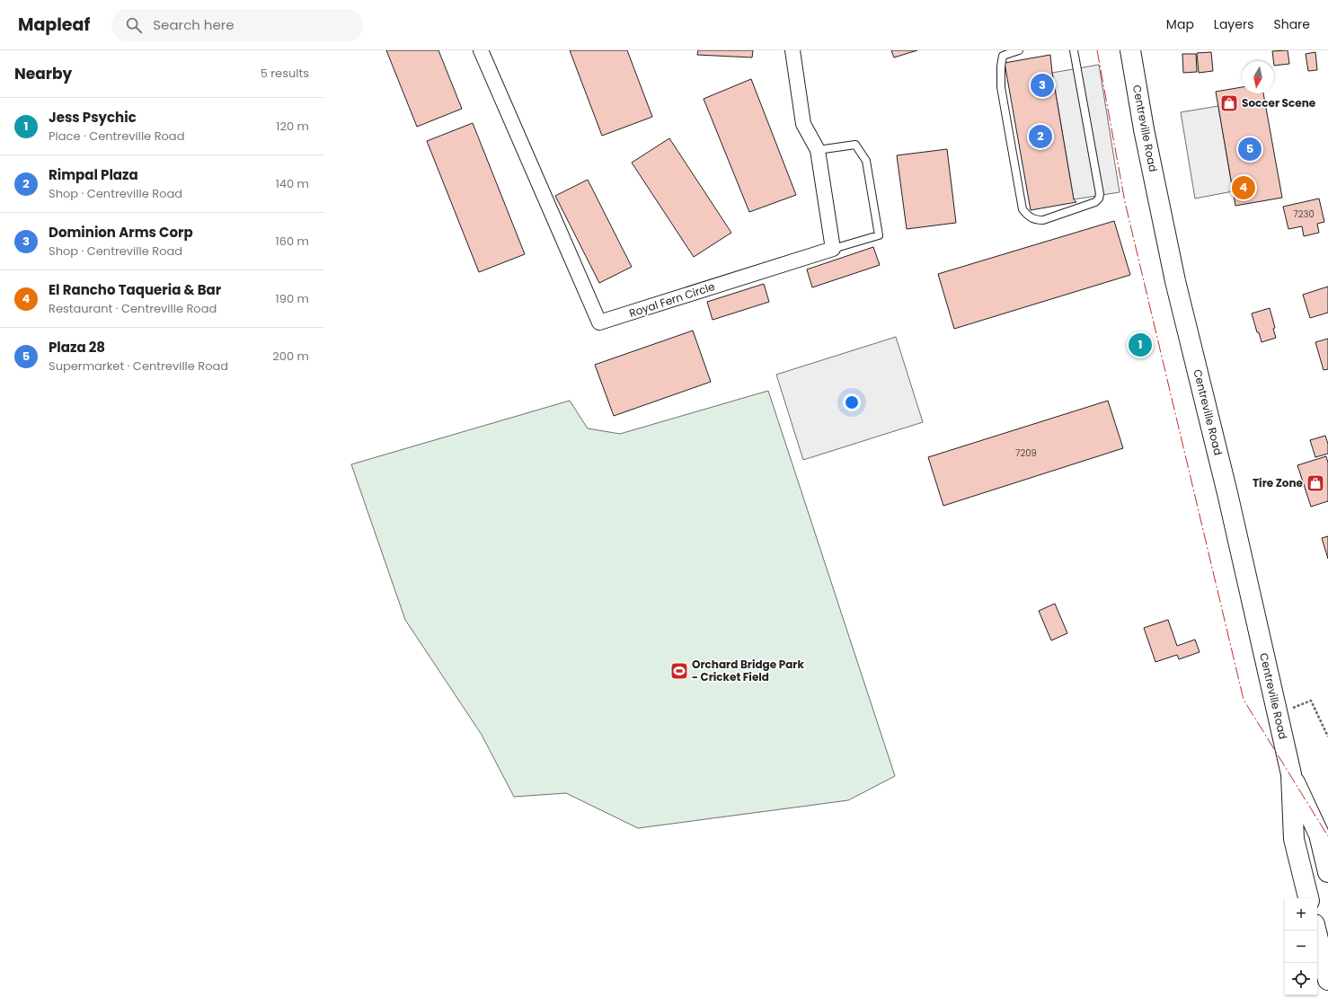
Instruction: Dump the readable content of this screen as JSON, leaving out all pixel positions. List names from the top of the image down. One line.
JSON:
{"streets":{"highway":["Centreville Road"],"street":["Royal Fern Circle"]},"places":{"shop":["Soccer Scene","Tire Zone"],"sports":["Orchard Bridge Park - Cricket Field"]},"house_numbers":["7230","7209"],"north":"bottom","page":{"header":"Mapleaf","search":"Search here","nav":["Map","Layers","Share"],"heading":["Nearby","5 results"],"pins":["3","2","5","4","1"],"list":[{"mark":"1","name":"Jess Psychic","note":"Place · Centreville Road","value":"120 m"},{"mark":"2","name":"Rimpal Plaza","note":"Shop · Centreville Road","value":"140 m"},{"mark":"3","name":"Dominion Arms Corp","note":"Shop · Centreville Road","value":"160 m"},{"mark":"4","name":"El Rancho Taqueria & Bar","note":"Restaurant · Centreville Road","value":"190 m"},{"mark":"5","name":"Plaza 28","note":"Supermarket · Centreville Road","value":"200 m"}],"map_buttons":["+","−"]}}
